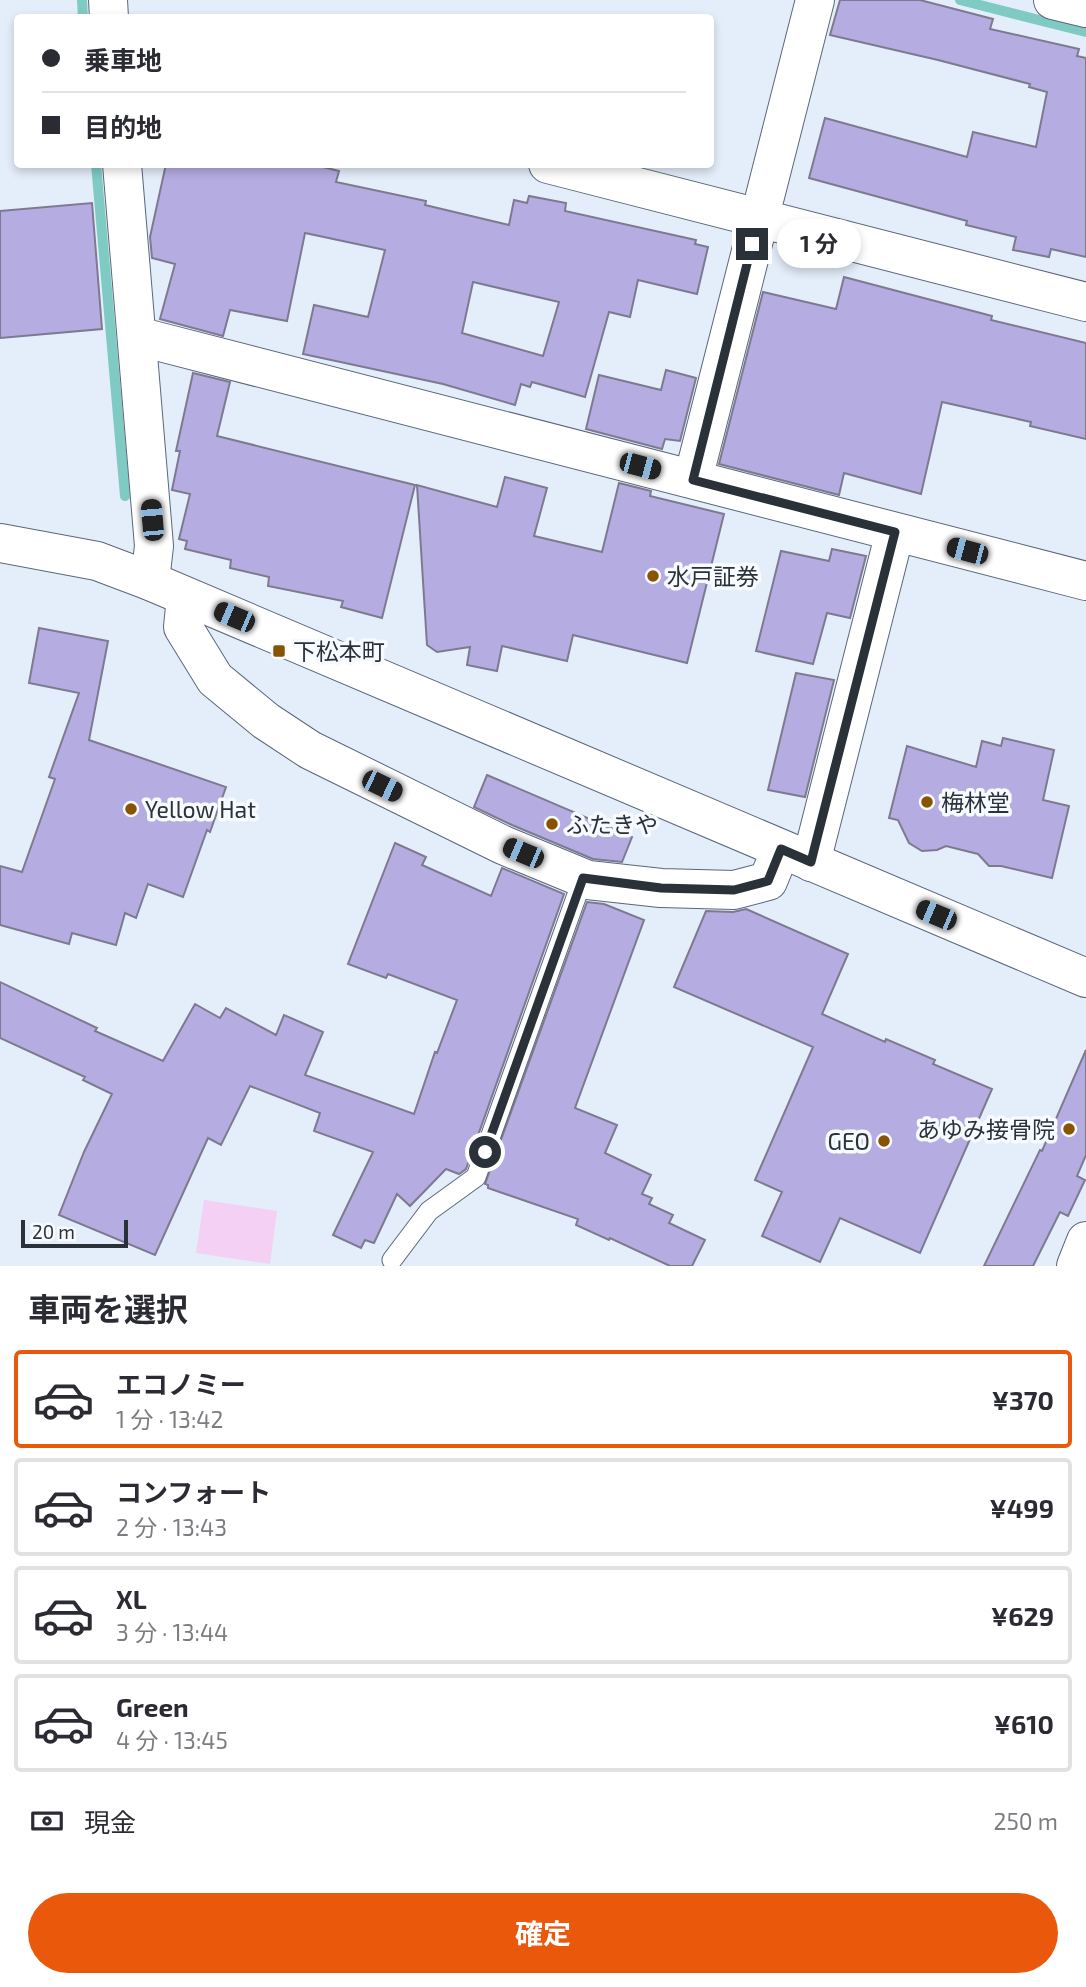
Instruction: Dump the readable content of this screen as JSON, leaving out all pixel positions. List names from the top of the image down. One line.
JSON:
{"places":{"other":["水戸証券","梅林堂","Yellow Hat","ふたきや","あゆみ接骨院","GEO"],"transit":["下松本町"]},"scale_bar":"20 m","page":{"banner":["乗車地","目的地"],"bubble":"1 分","scale":"20 m","heading":"車両を選択","list":[{"name":"エコノミー","note":"1 分 · 13:42","value":"¥370"},{"name":"コンフォート","note":"2 分 · 13:43","value":"¥499"},{"name":"XL","note":"3 分 · 13:44","value":"¥629"},{"name":"Green","note":"4 分 · 13:45","value":"¥610"}],"pay":["現金","250 m"],"buttons":"確定"}}
